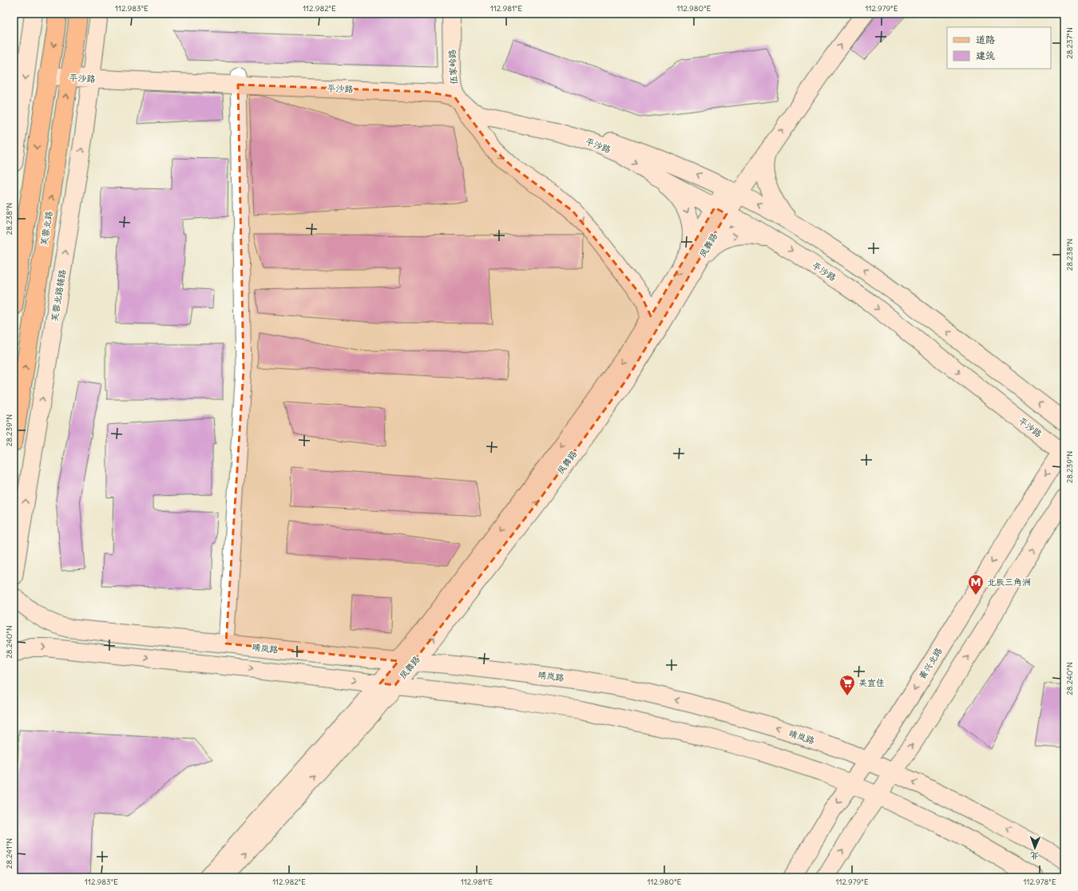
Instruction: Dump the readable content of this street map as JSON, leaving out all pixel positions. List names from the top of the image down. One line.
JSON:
{"streets":{"main road":["芙蓉北路"],"street":["伍家岭路","平沙路","凤舞路","芙蓉北路辅路","晴岚路","黄兴北路"]},"crossings":[["伍家岭路","平沙路"],["伍家岭路","凤舞路"],["平沙路","芙蓉北路"],["平沙路","凤舞路"],["平沙路","芙蓉北路辅路"],["平沙路","黄兴北路"],["凤舞路","晴岚路"],["晴岚路","黄兴北路"]],"places":{"metro station":["北辰三角洲"],"supermarket":["美宜佳"]},"legend":["道路","建筑"],"north":"bottom","coordinates":["112.983°E","112.982°E","112.981°E","112.980°E","112.979°E","28.237°N","28.238°N","28.239°N","28.240°N","28.241°N","112.978°E"]}
